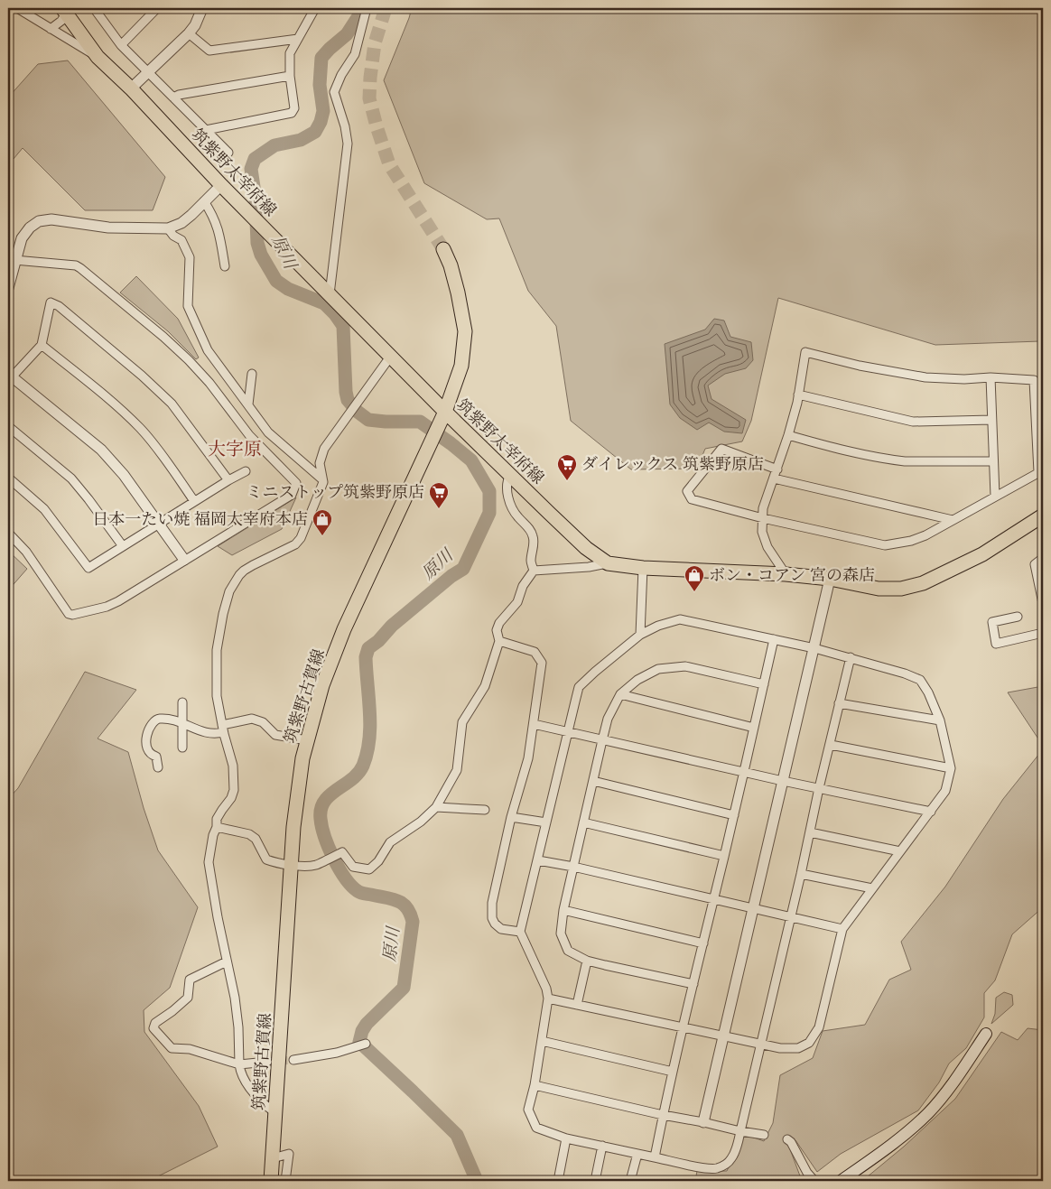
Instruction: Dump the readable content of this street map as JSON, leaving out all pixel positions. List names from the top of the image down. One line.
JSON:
{"streets":{"main road":["筑紫野太宰府線","筑紫野古賀線"]},"crossings":[["筑紫野太宰府線","筑紫野古賀線"]],"districts":["大字原"],"water":["原川"],"places":{"supermarket":["ダイレックス 筑紫野原店","ミニストップ筑紫野原店"],"shop":["日本一たい焼 福岡太宰府本店","ボン・コアン 宮の森店"]}}
